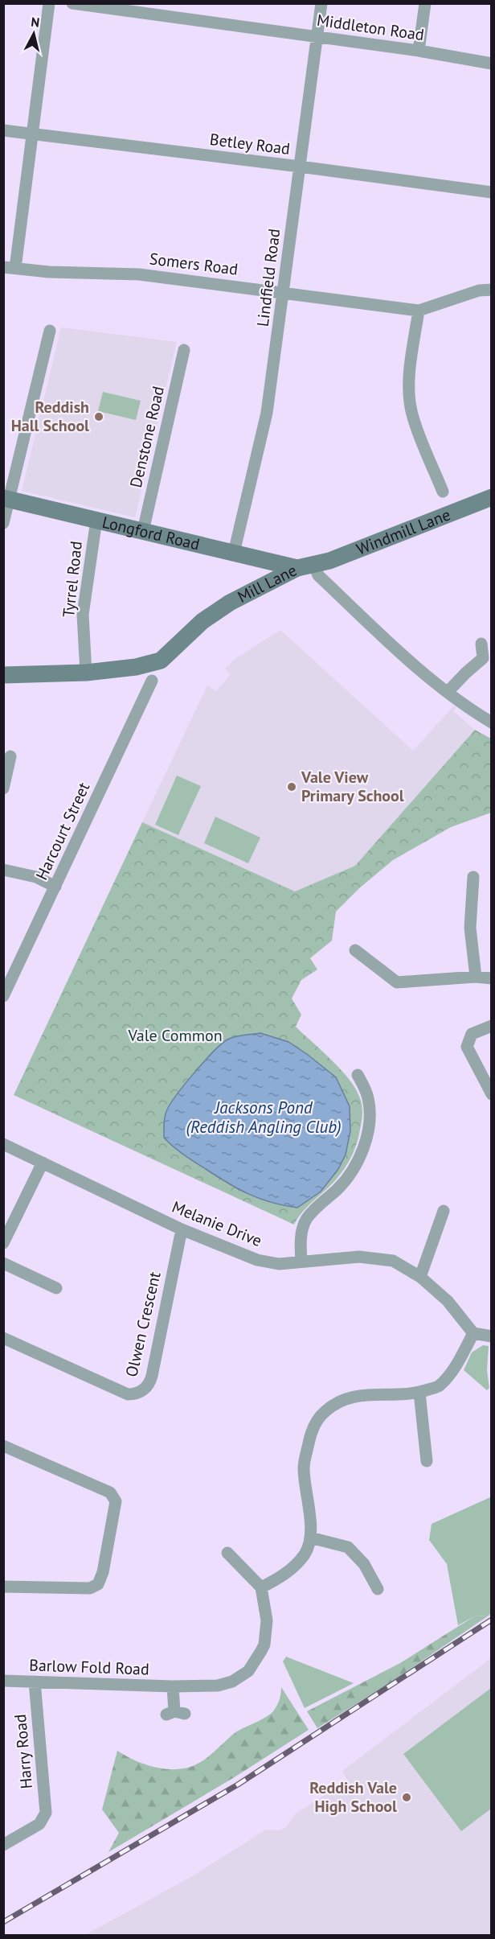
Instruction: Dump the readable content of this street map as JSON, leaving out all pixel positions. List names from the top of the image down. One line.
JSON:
{"streets":{"street":["Middleton Road","Betley Road","Somers Road","Lindfield Road","Denstone Road","Windmill Lane","Longford Road","Tyrrel Road","Mill Lane","Harcourt Street","Melanie Drive","Olwen Crescent","Barlow Fold Road","Harry Road"]},"crossings":[["Middleton Road","Lindfield Road"],["Betley Road","Lindfield Road"],["Somers Road","Lindfield Road"],["Lindfield Road","Longford Road"],["Denstone Road","Longford Road"],["Windmill Lane","Longford Road"],["Windmill Lane","Mill Lane"],["Longford Road","Tyrrel Road"],["Longford Road","Mill Lane"],["Tyrrel Road","Mill Lane"],["Melanie Drive","Olwen Crescent"],["Barlow Fold Road","Harry Road"]],"water":["Jacksons Pond (Reddish Angling Club)"],"parks":["Vale Common"],"places":["Reddish Hall School","Vale View Primary School","Reddish Vale High School"],"north":"top"}
